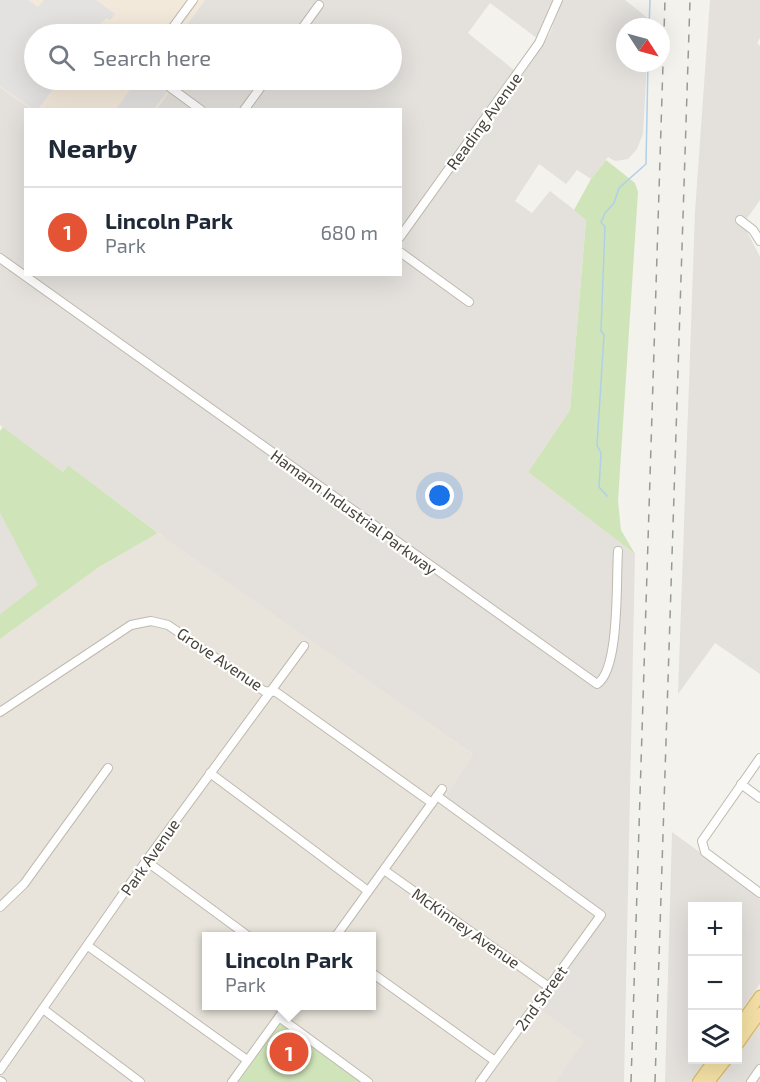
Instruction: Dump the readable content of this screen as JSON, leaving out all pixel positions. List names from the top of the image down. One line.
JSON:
{"streets":{"street":["Reading Avenue","Hamann Industrial Parkway","Grove Avenue","Park Avenue","McKinney Avenue","2nd Street"]},"crossings":[["Grove Avenue","Park Avenue"],["Grove Avenue","2nd Street"],["McKinney Avenue","2nd Street"]],"north":"bottom right","page":{"search":"Search here","heading":"Nearby","list":[{"mark":"1","name":"Lincoln Park","note":"Park","value":"680 m"}],"map_buttons":["+","−"],"popup":["Lincoln Park","Park"],"pins":"1"}}
